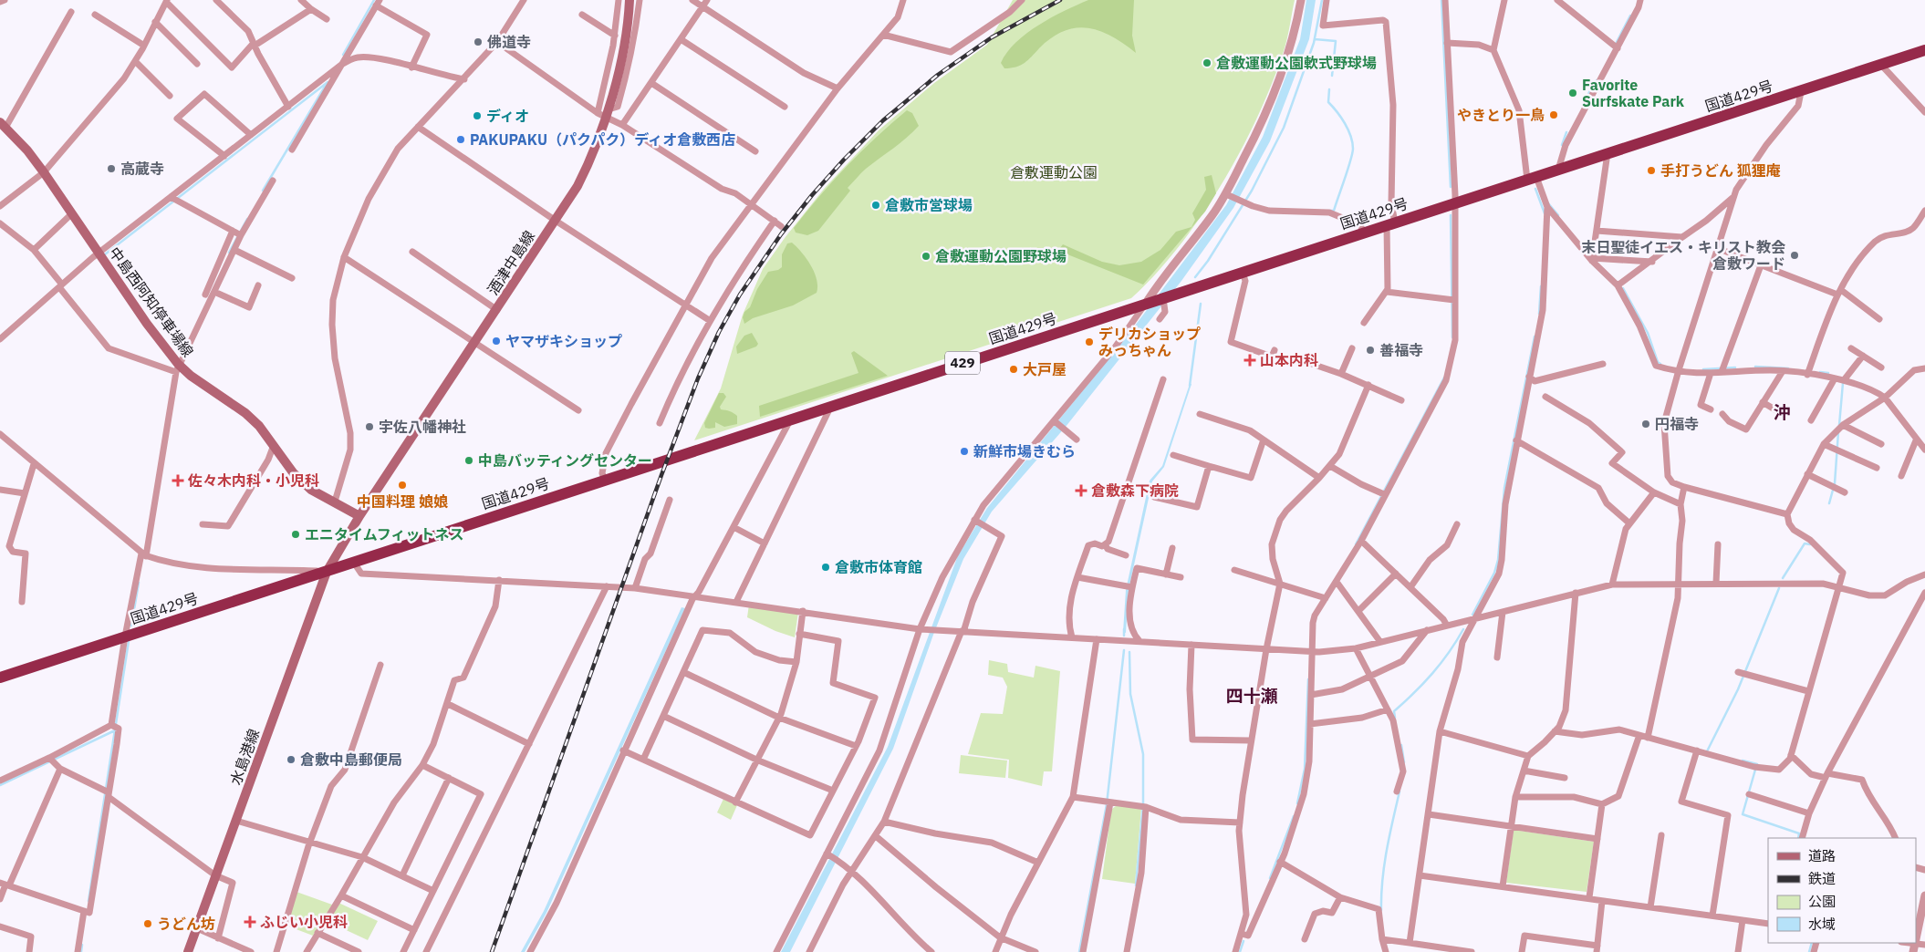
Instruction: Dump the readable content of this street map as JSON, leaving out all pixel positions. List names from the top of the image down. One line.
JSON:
{"streets":{"highway":["国道429号","429"],"main road":["酒津中島線","中島西阿知停車場線","水島港線"]},"crossings":[["国道429号","水島港線"],["酒津中島線","中島西阿知停車場線"]],"districts":["沖","四十瀬"],"parks":["倉敷運動公園"],"places":{"other":["佛道寺","倉敷運動公園軟式野球場","Favorite Surfskate Park","やきとり一鳥","ディオ","PAKUPAKU（パクパク）ディオ倉敷西店","高蔵寺","手打うどん 狐狸庵","倉敷市営球場","末日聖徒イエス・キリスト教会 倉敷ワード","倉敷運動公園野球場","ヤマザキショップ","デリカショップ みっちゃん","善福寺","大戸屋","円福寺","宇佐八幡神社","新鮮市場きむら","中島バッティングセンター","中国料理 娘娘","エニタイムフィットネス","倉敷市体育館","倉敷中島郵便局","うどん坊"],"health":["山本内科","佐々木内科・小児科","倉敷森下病院","ふじい小児科"]},"legend":["道路","鉄道","公園","水域"]}
